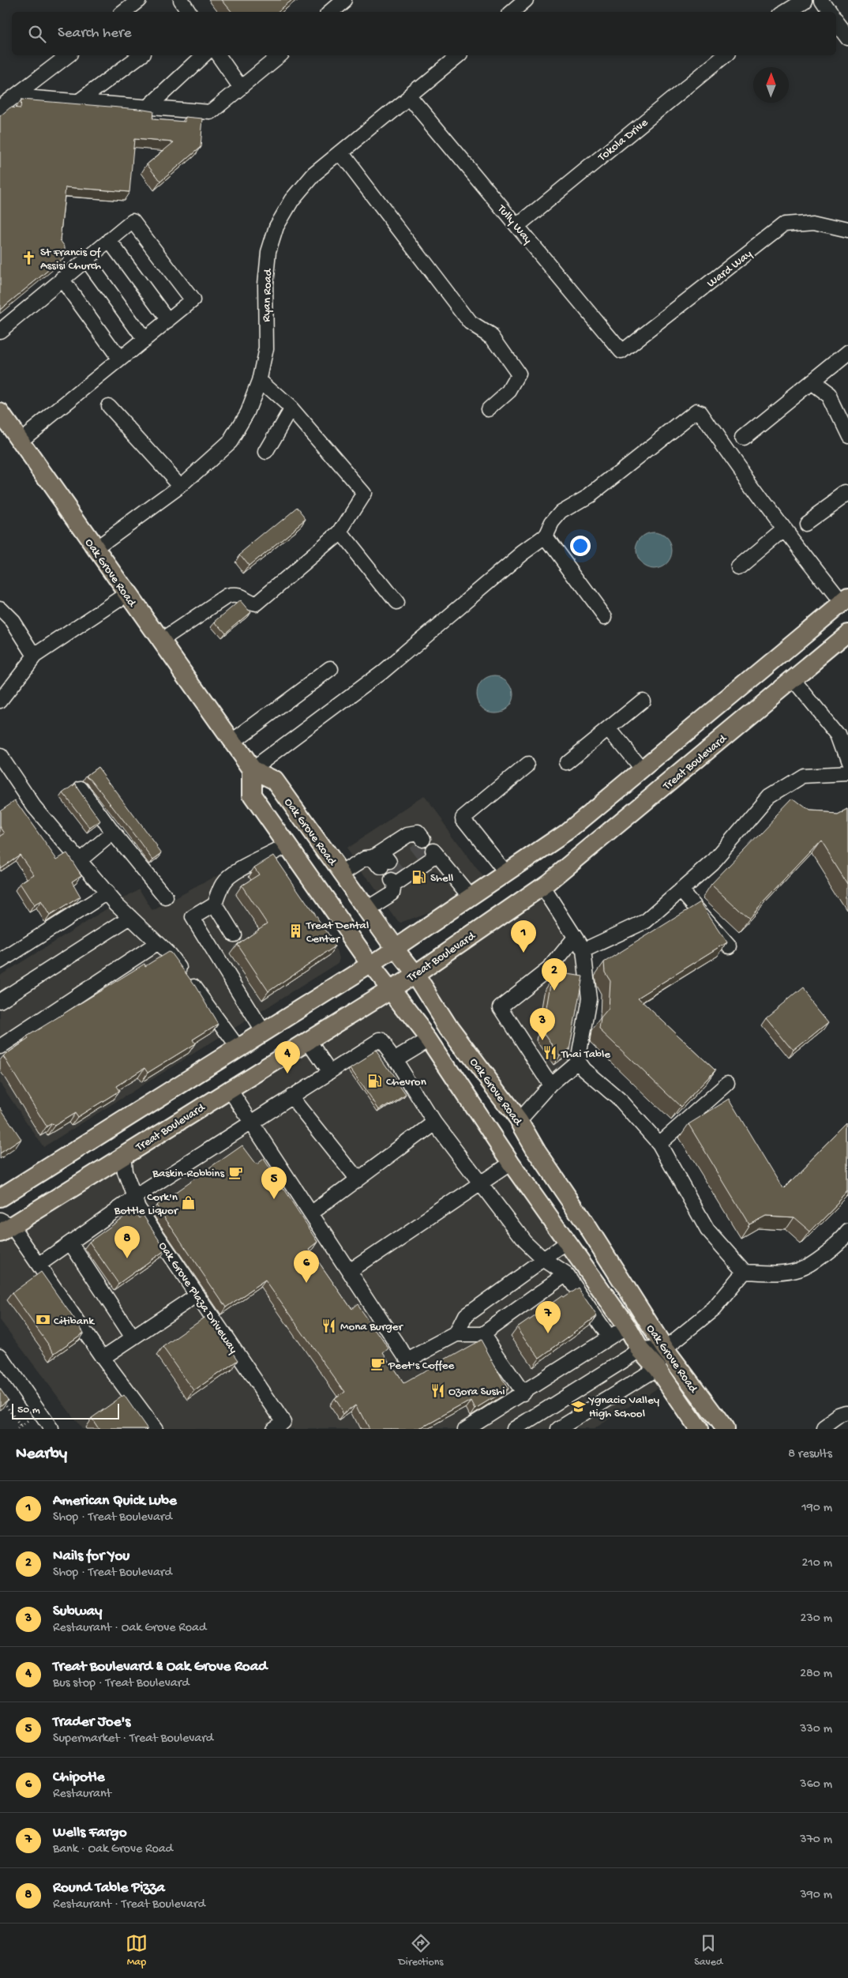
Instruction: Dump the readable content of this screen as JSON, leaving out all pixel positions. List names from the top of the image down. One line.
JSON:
{"streets":{"main road":["Oak Grove Road","Treat Boulevard"],"street":["Tokola Drive","Tully Way","Ward Way","Ryan Road","Oak Grove Plaza Driveway"]},"crossings":[["Tokola Drive","Tully Way"],["Tully Way","Ward Way"],["Tully Way","Ryan Road"],["Ryan Road","Oak Grove Road"],["Oak Grove Road","Treat Boulevard"],["Treat Boulevard","Oak Grove Plaza Driveway"]],"places":{"church":["St Francis Of Assisi Church"],"fuel station":["Shell","Chevron"],"building":["Treat Dental Center"],"restaurant":["Thai Table","Mona Burger","Ozora Sushi"],"cafe":["Baskin-Robbins","Peet's Coffee"],"shop":["Cork'n Bottle Liquor"],"bank":["Citibank"],"school or university":["Ygnacio Valley High School"]},"scale_bar":"50 m","north":"top","page":{"search":"Search here","pins":["1","2","3","4","5","8","6","7"],"scale":"50 m","heading":["Nearby","8 results"],"list":[{"mark":"1","name":"American Quick Lube","note":"Shop · Treat Boulevard","value":"190 m"},{"mark":"2","name":"Nails for You","note":"Shop · Treat Boulevard","value":"210 m"},{"mark":"3","name":"Subway","note":"Restaurant · Oak Grove Road","value":"230 m"},{"mark":"4","name":"Treat Boulevard & Oak Grove Road","note":"Bus stop · Treat Boulevard","value":"280 m"},{"mark":"5","name":"Trader Joe's","note":"Supermarket · Treat Boulevard","value":"330 m"},{"mark":"6","name":"Chipotle","note":"Restaurant","value":"360 m"},{"mark":"7","name":"Wells Fargo","note":"Bank · Oak Grove Road","value":"370 m"},{"mark":"8","name":"Round Table Pizza","note":"Restaurant · Treat Boulevard","value":"390 m"}],"nav":["Map","Directions","Saved"]}}
